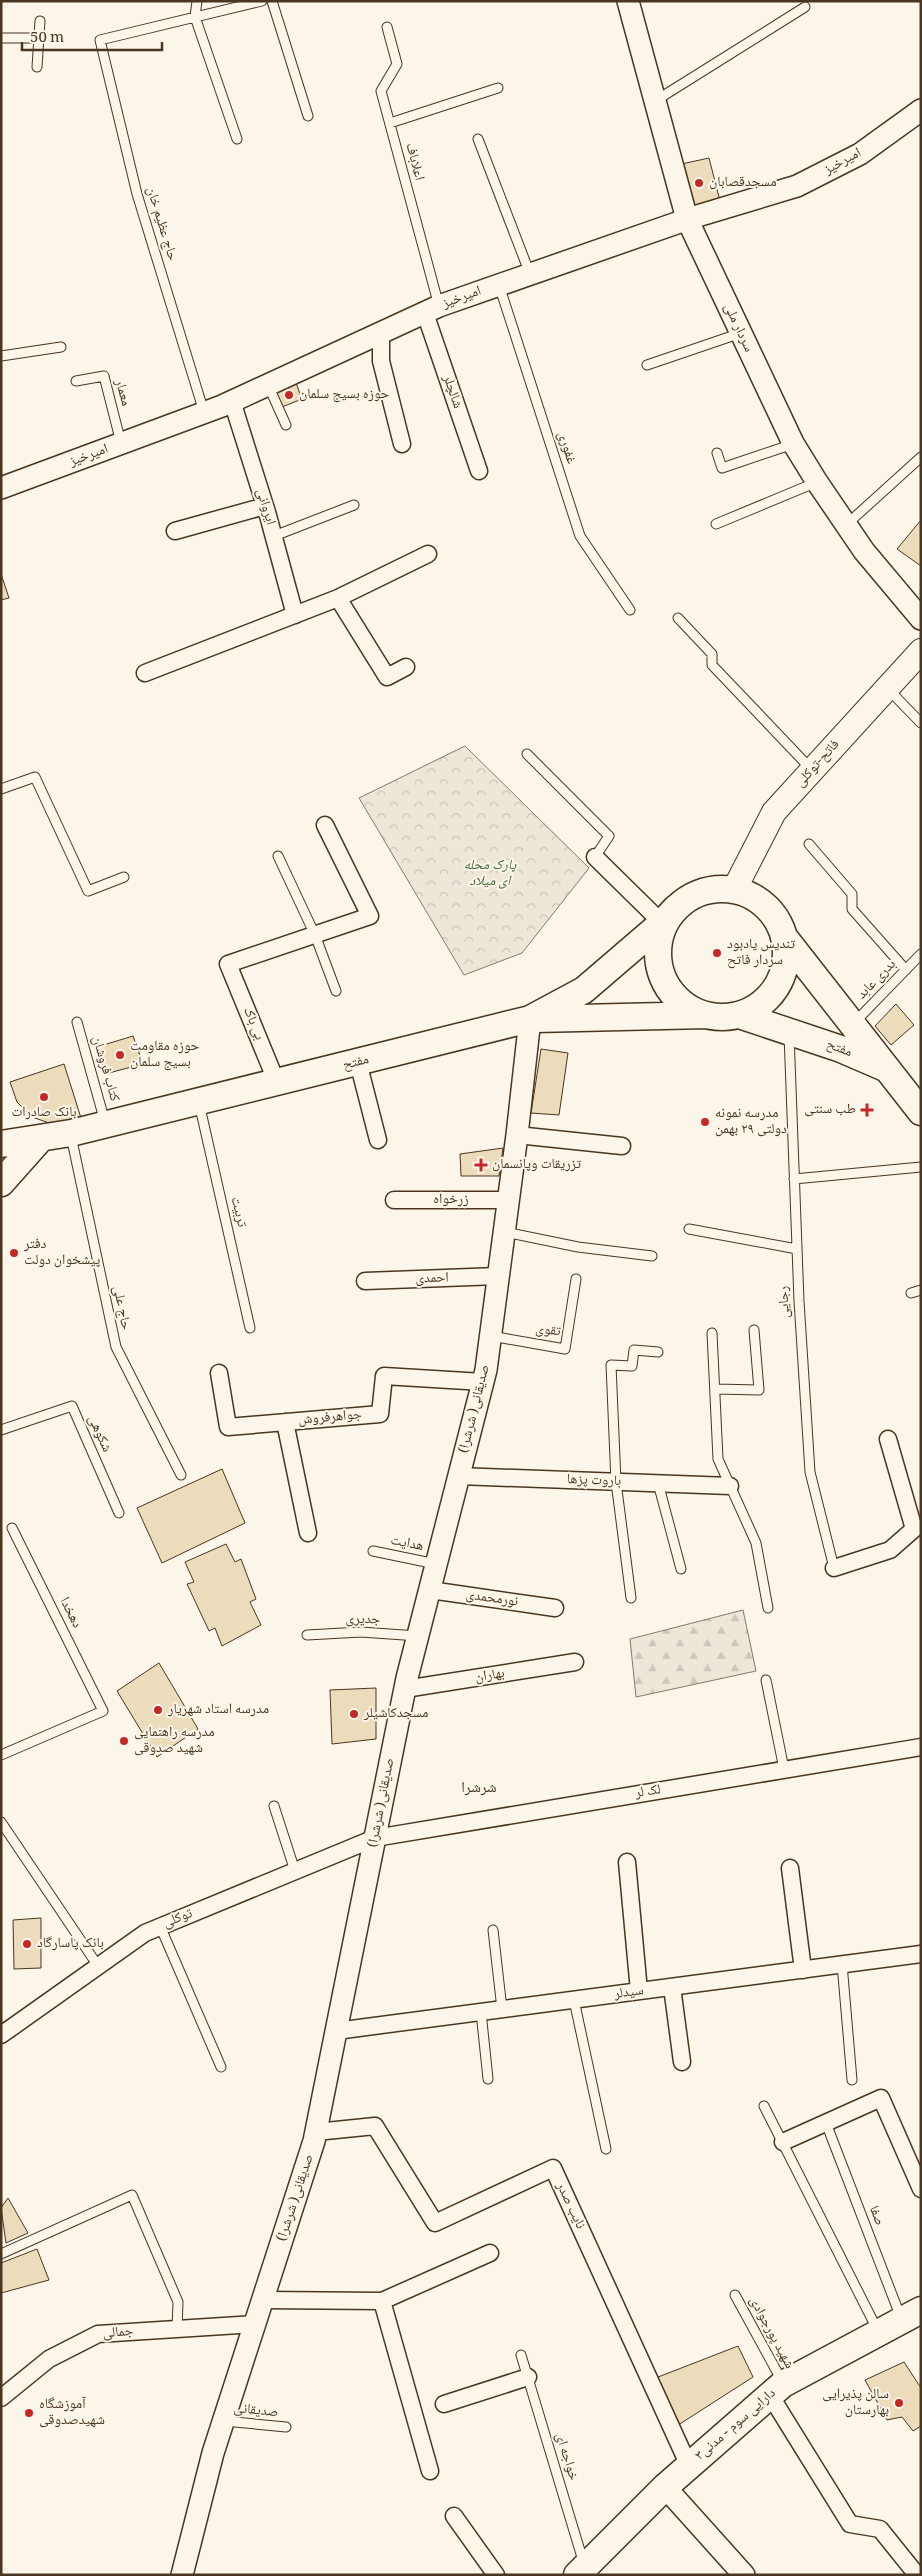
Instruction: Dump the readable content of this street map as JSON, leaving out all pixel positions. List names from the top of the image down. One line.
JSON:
{"streets":{"main road":["فاتح-توکلی","مفتح","دارایی سوم - مدنی۳"],"street":["امیرخیز","سردار ملی","شالچلر","ایروانی","بی باک","زرخواه","احمدی","(شرشرا )صدیقانی","جواهرفروش","باروت پزها","نورمحمدی","بهاران","لک لر","توکلی","سیدلر","نایب صدر","جمالی"],"lane":["اعلاباف","حاج عظیم خان","معمار","غفوری","بدری عابد","کتاب فروشان","تربیت","رجایی","حاج علی","تقوی","شکوهی","هدایت","دهخدا","جدیری","صفا","شهید پورجوادی","صدیقانی","خواجه‌ ای"]},"crossings":[["اعلاباف","امیرخیز"],["اعلاباف","شالچلر"],["امیرخیز","حاج عظیم خان"],["امیرخیز","سردار ملی"],["امیرخیز","شالچلر"],["امیرخیز","معمار"],["امیرخیز","غفوری"],["امیرخیز","ایروانی"],["فاتح-توکلی","مفتح"],["بی باک","مفتح"],["مفتح","کتاب فروشان"],["مفتح","تربیت"],["مفتح","رجایی"],["مفتح","حاج علی"],["مفتح","(شرشرا )صدیقانی"],["زرخواه","(شرشرا )صدیقانی"],["احمدی","(شرشرا )صدیقانی"],["تقوی","(شرشرا )صدیقانی"],["(شرشرا )صدیقانی","جواهرفروش"],["(شرشرا )صدیقانی","باروت پزها"],["(شرشرا )صدیقانی","هدایت"],["(شرشرا )صدیقانی","نورمحمدی"],["(شرشرا )صدیقانی","جدیری"],["(شرشرا )صدیقانی","بهاران"],["(شرشرا )صدیقانی","لک لر"],["(شرشرا )صدیقانی","توکلی"],["(شرشرا )صدیقانی","سیدلر"],["(شرشرا )صدیقانی","نایب صدر"],["(شرشرا )صدیقانی","جمالی"],["(شرشرا )صدیقانی","صدیقانی"],["لک لر","توکلی"],["نایب صدر","دارایی سوم - مدنی۳"],["صفا","دارایی سوم - مدنی۳"],["شهید پورجوادی","دارایی سوم - مدنی۳"],["دارایی سوم - مدنی۳","خواجه‌ ای"]],"districts":["شرشرا"],"parks":["پارک محله ای میلاد"],"places":{"other":["مسجدقصابان","حوزه بسیج سلمان","تندیس یادبود سردار فاتح","حوزه مقاومت بسیج سلمان","بانک صادرات","مدرسه نمونه دولتی ۲۹ بهمن","دفتر پیشخوان دولت","مدرسه استاد شهریار","مسجدکاشیلر","مدرسه راهنمایی شهید صدوقی","بانک پاسارگاد","سالن پذیرایی بهارستان","آموزشگاه شهیدصدوقی"],"health":["طب سنتی","تزریقات وپانسمان"]},"scale_bar":"50 m"}
